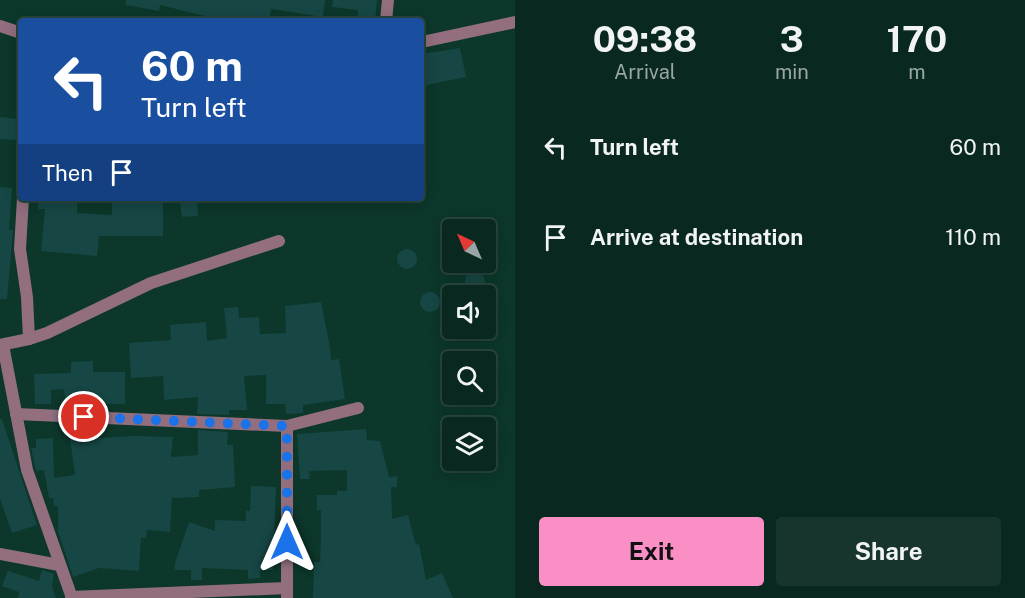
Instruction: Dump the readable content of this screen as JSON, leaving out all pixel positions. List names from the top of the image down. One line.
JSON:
{"north":"top left","page":{"eta":["09:38","Arrival","3","min","170","m"],"turn":["60 m","Turn left"],"list":[{"name":"Turn left","value":"60 m"},{"name":"Arrive at destination","value":"110 m"}],"then":"Then","buttons":["Exit","Share"]}}
